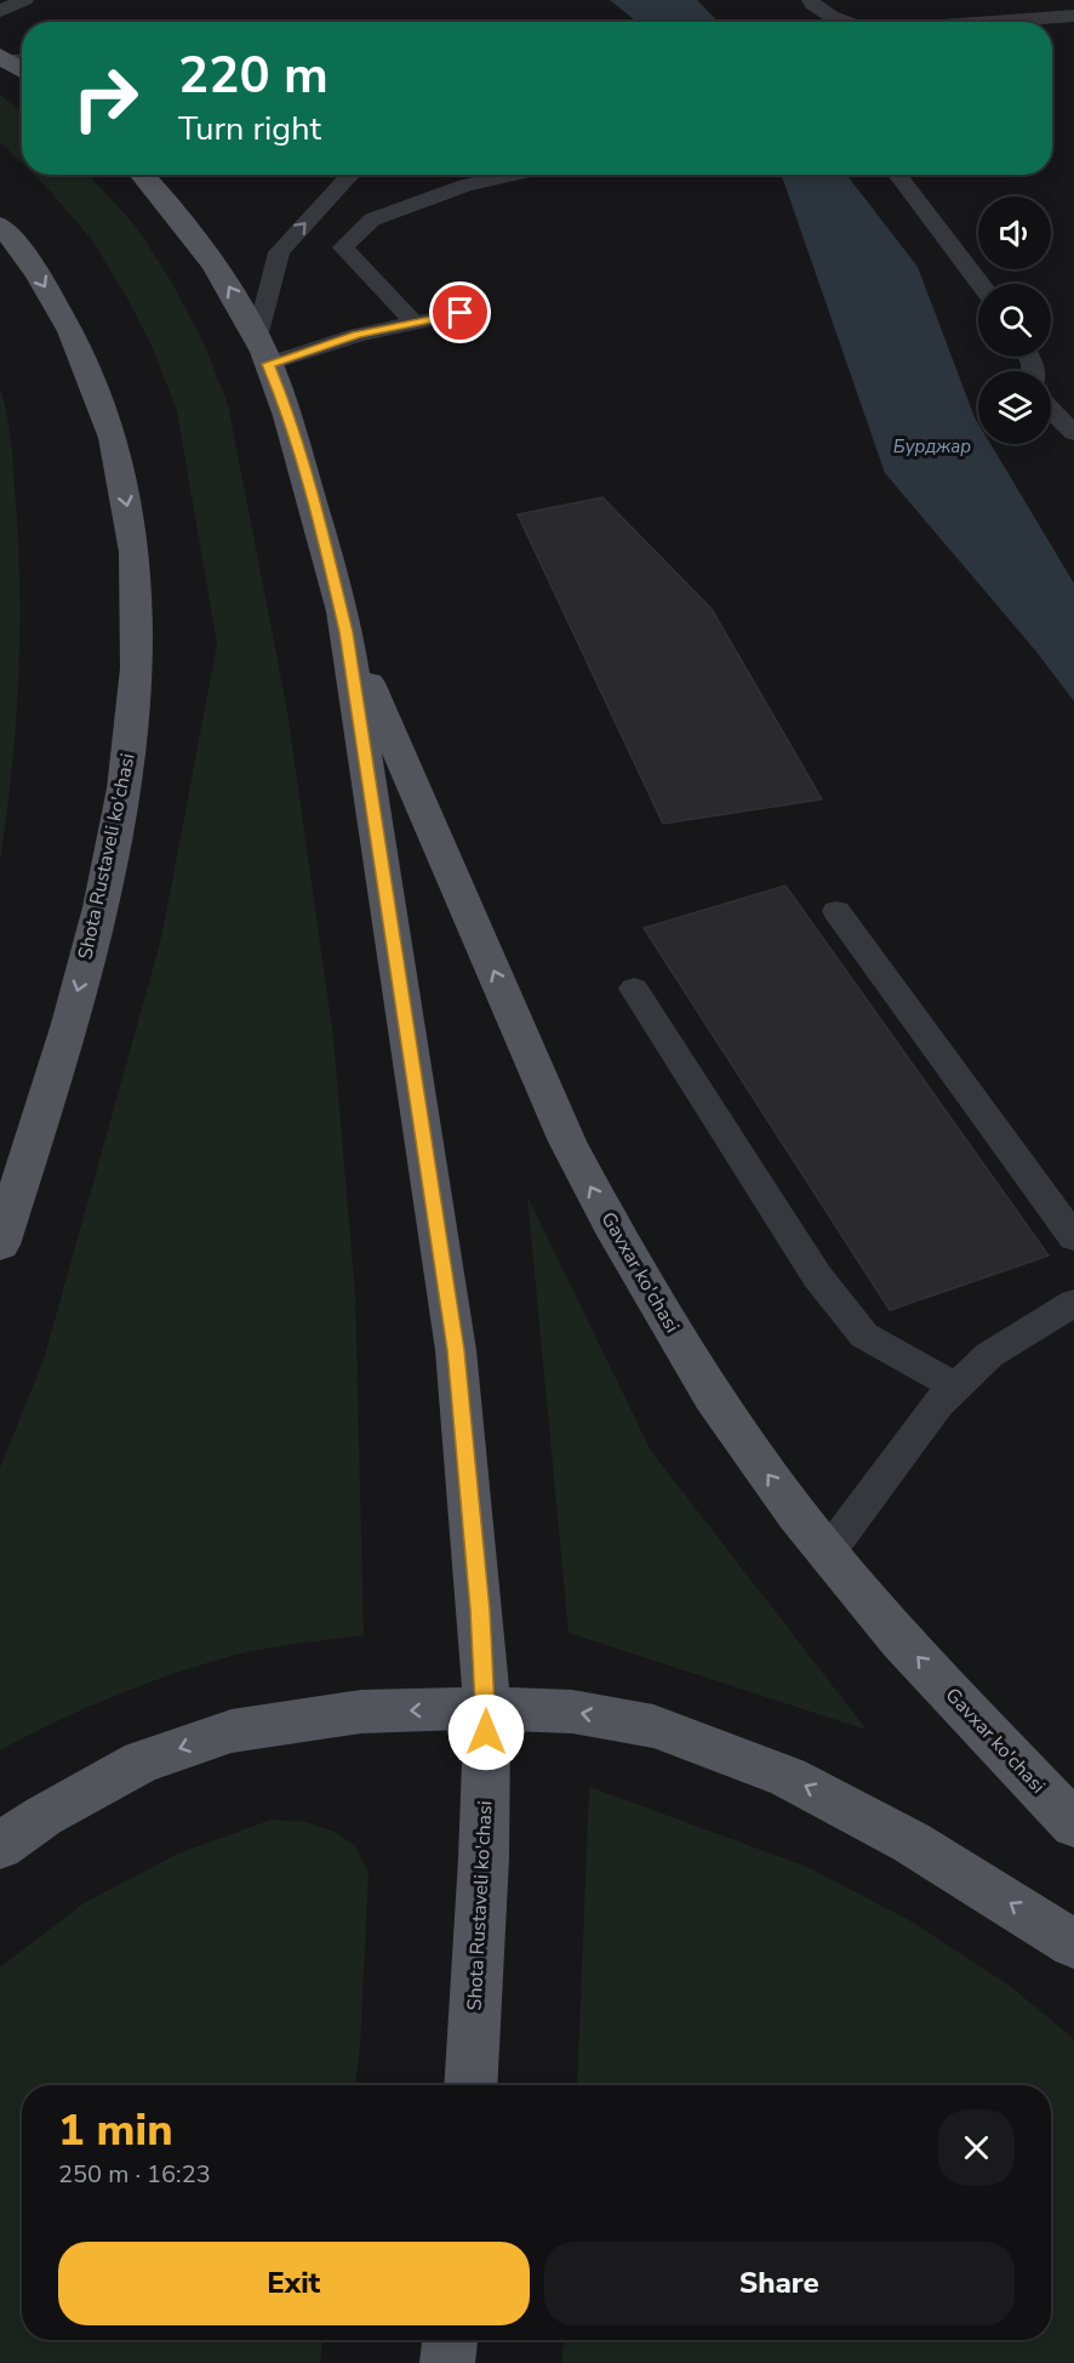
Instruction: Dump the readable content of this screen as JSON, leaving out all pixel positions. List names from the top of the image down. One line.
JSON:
{"streets":{"main road":["Shota Rustaveli ko'chasi","Gavxar ko'chasi"]},"crossings":[["Shota Rustaveli ko'chasi","Gavxar ko'chasi"]],"one_way":["Gavxar ko'chasi"],"water":["Бурджар"],"page":{"turn":["220 m","Turn right"],"heading":["1 min","250 m · 16:23"],"buttons":["Exit","Share"]}}
